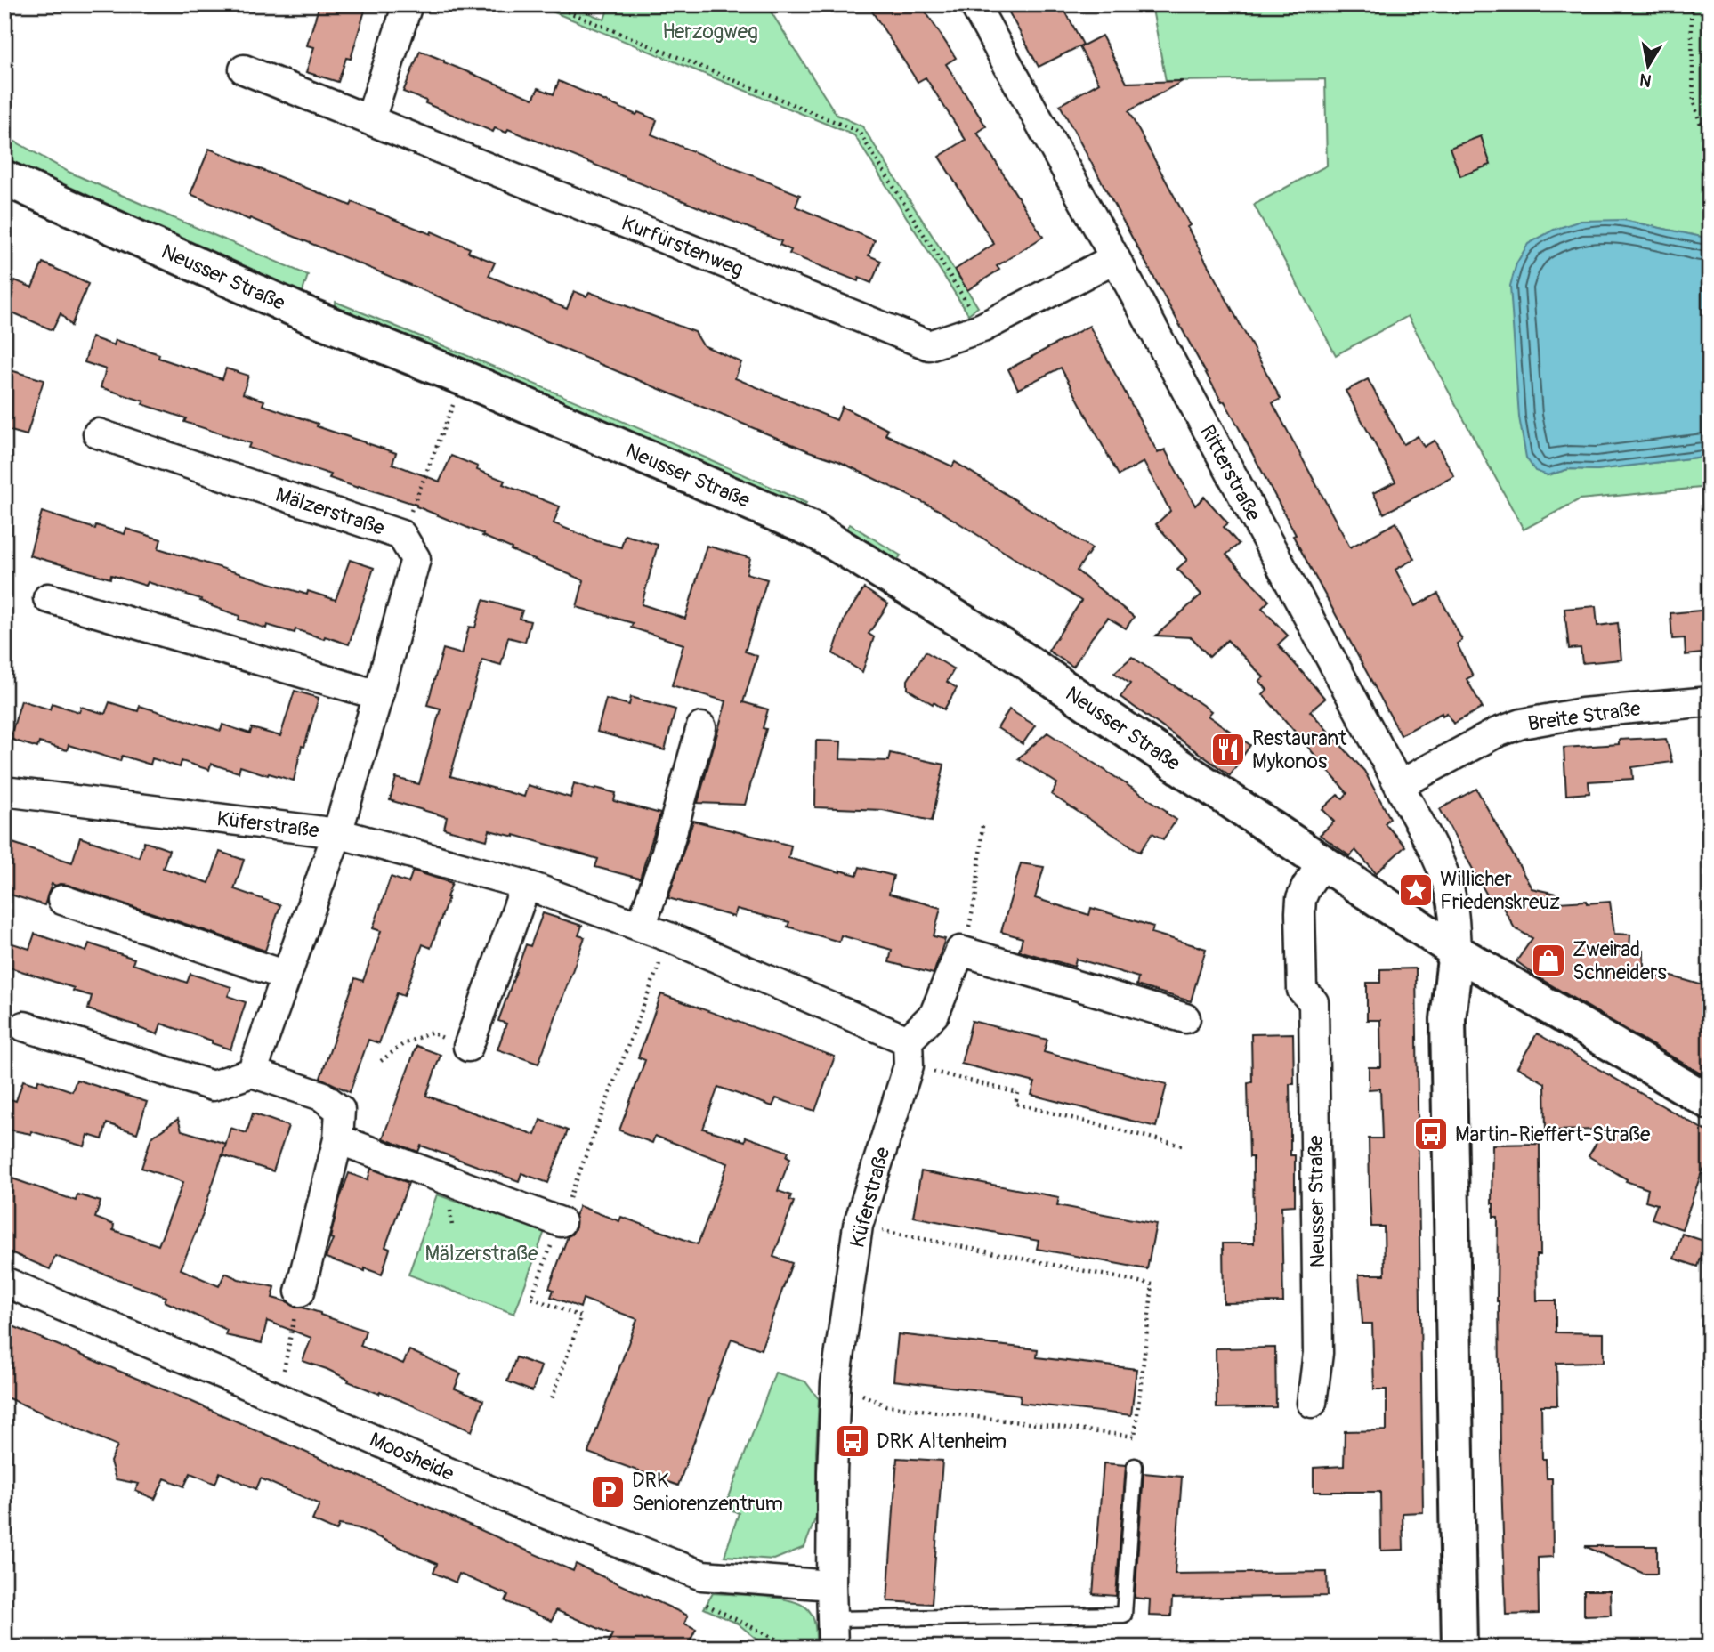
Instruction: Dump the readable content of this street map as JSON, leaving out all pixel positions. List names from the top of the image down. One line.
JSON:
{"streets":{"street":["Kurfürstenweg","Neusser Straße","Ritterstraße","Mälzerstraße","Breite Straße","Küferstraße","Moosheide"]},"crossings":[["Kurfürstenweg","Ritterstraße"],["Neusser Straße","Ritterstraße"],["Ritterstraße","Breite Straße"],["Mälzerstraße","Küferstraße"],["Küferstraße","Moosheide"]],"parks":["Herzogweg","Mälzerstraße"],"places":{"restaurant":["Restaurant Mykonos"],"place":["Willicher Friedenskreuz"],"shop":["Zweirad Schneiders"],"bus stop":["Martin-Rieffert-Straße","DRK Altenheim"],"parking":["DRK Seniorenzentrum"]},"north":"bottom"}
